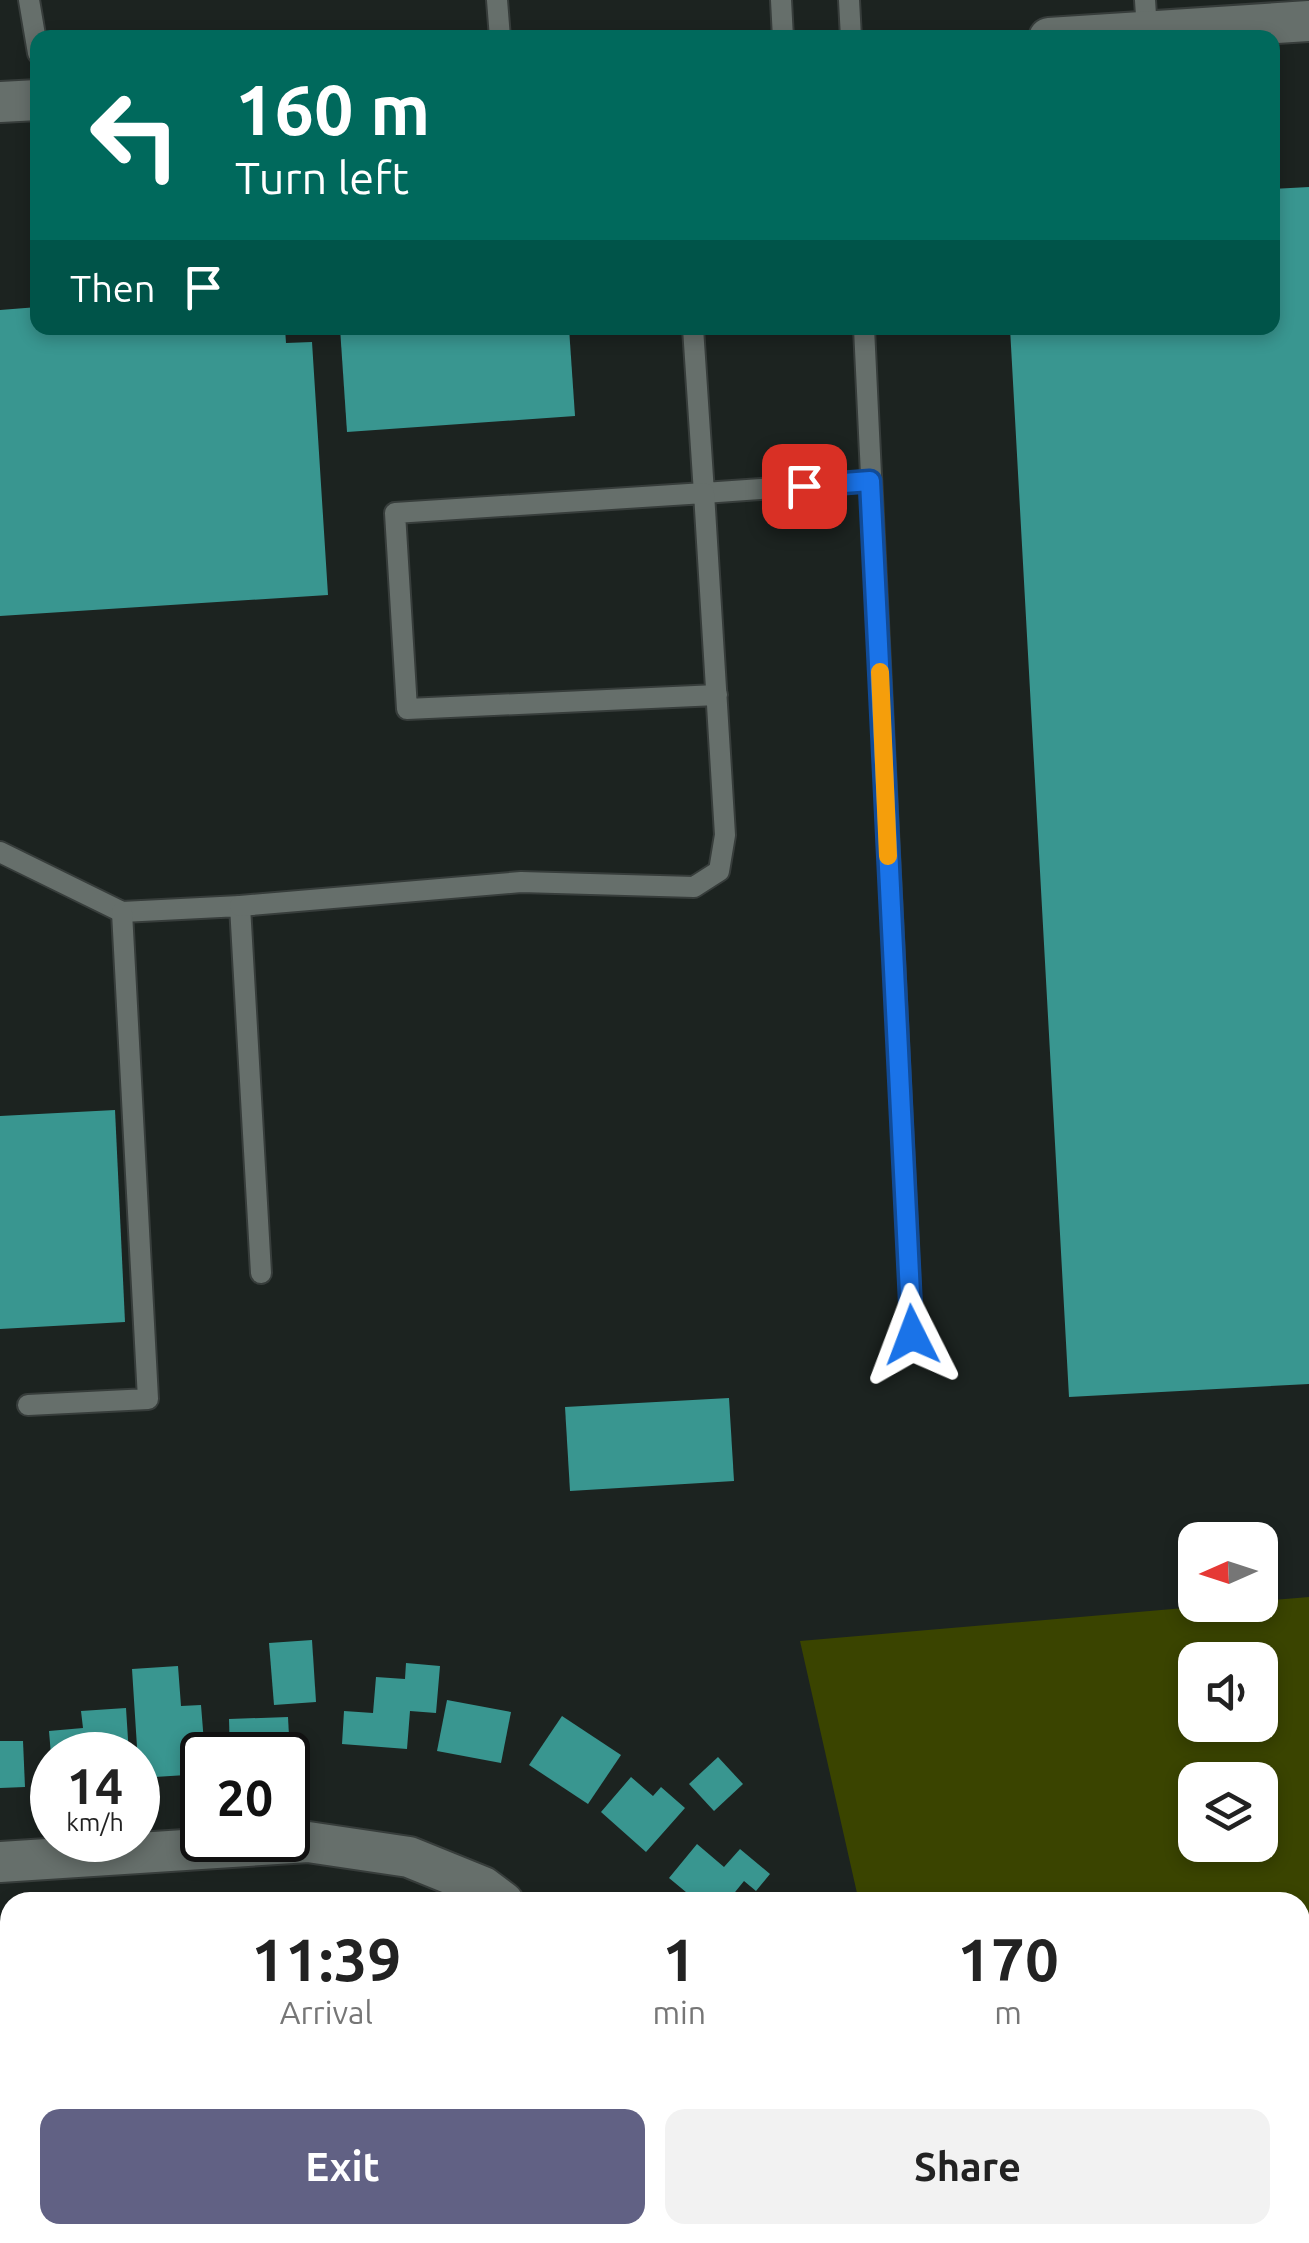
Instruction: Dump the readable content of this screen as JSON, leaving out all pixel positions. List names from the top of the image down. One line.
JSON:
{"north":"left","page":{"turn":["160 m","Turn left"],"then":"Then","speed":"14 km/h","limit":"20","eta":["11:39","Arrival","1","min","170","m"],"buttons":["Exit","Share"]}}
